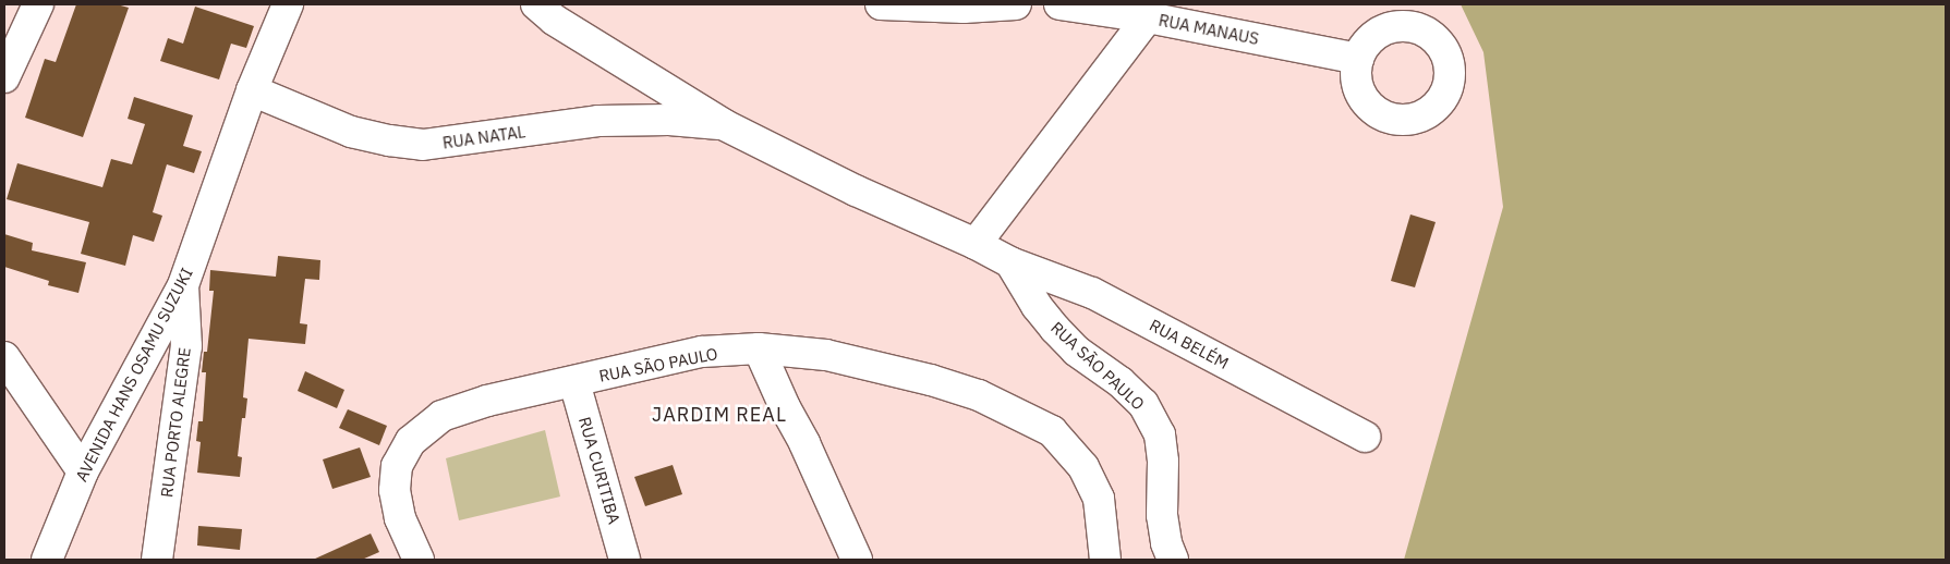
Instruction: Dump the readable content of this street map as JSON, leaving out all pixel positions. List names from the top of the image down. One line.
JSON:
{"streets":{"street":["RUA MANAUS","RUA NATAL","RUA BELÉM","RUA SÃO PAULO","AVENIDA HANS OSAMU SUZUKI","RUA PORTO ALEGRE","RUA CURITIBA"]},"crossings":[["RUA NATAL","AVENIDA HANS OSAMU SUZUKI"],["RUA BELÉM","RUA SÃO PAULO"],["RUA SÃO PAULO","RUA CURITIBA"],["AVENIDA HANS OSAMU SUZUKI","RUA PORTO ALEGRE"]],"districts":["JARDIM REAL"]}
